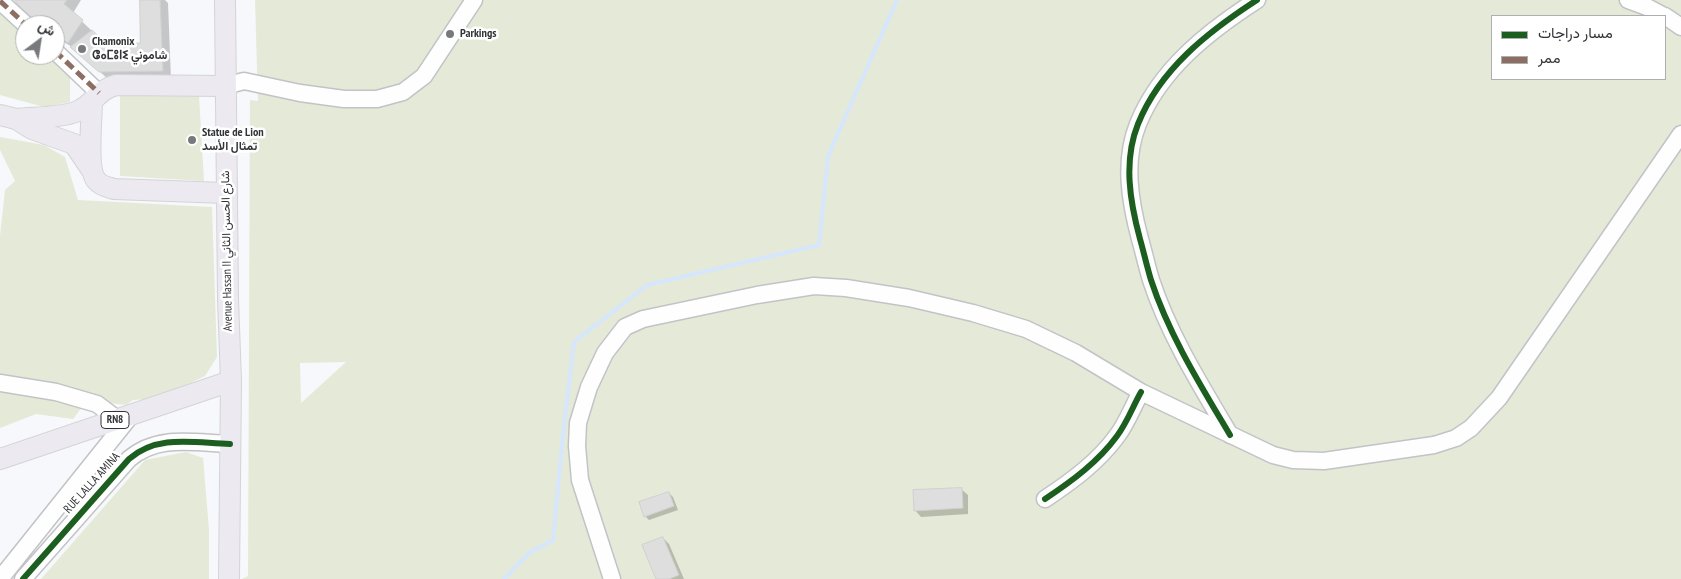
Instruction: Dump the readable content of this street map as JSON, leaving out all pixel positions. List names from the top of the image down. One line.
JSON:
{"streets":{"main road":["Avenue Hassan II شارع الحسن الثاني","RN8"],"street":["RUE LALLA AMINA"]},"crossings":[["Avenue Hassan II شارع الحسن الثاني","RN8"],["Avenue Hassan II شارع الحسن الثاني","RUE LALLA AMINA"]],"places":["Parkings","Chamonix ⵛⴰⵎⵓⵏⵉ شاموني","Statue de Lion تمثال الأسد"],"legend":["مسار دراجات","ممر"],"north":"top right"}
